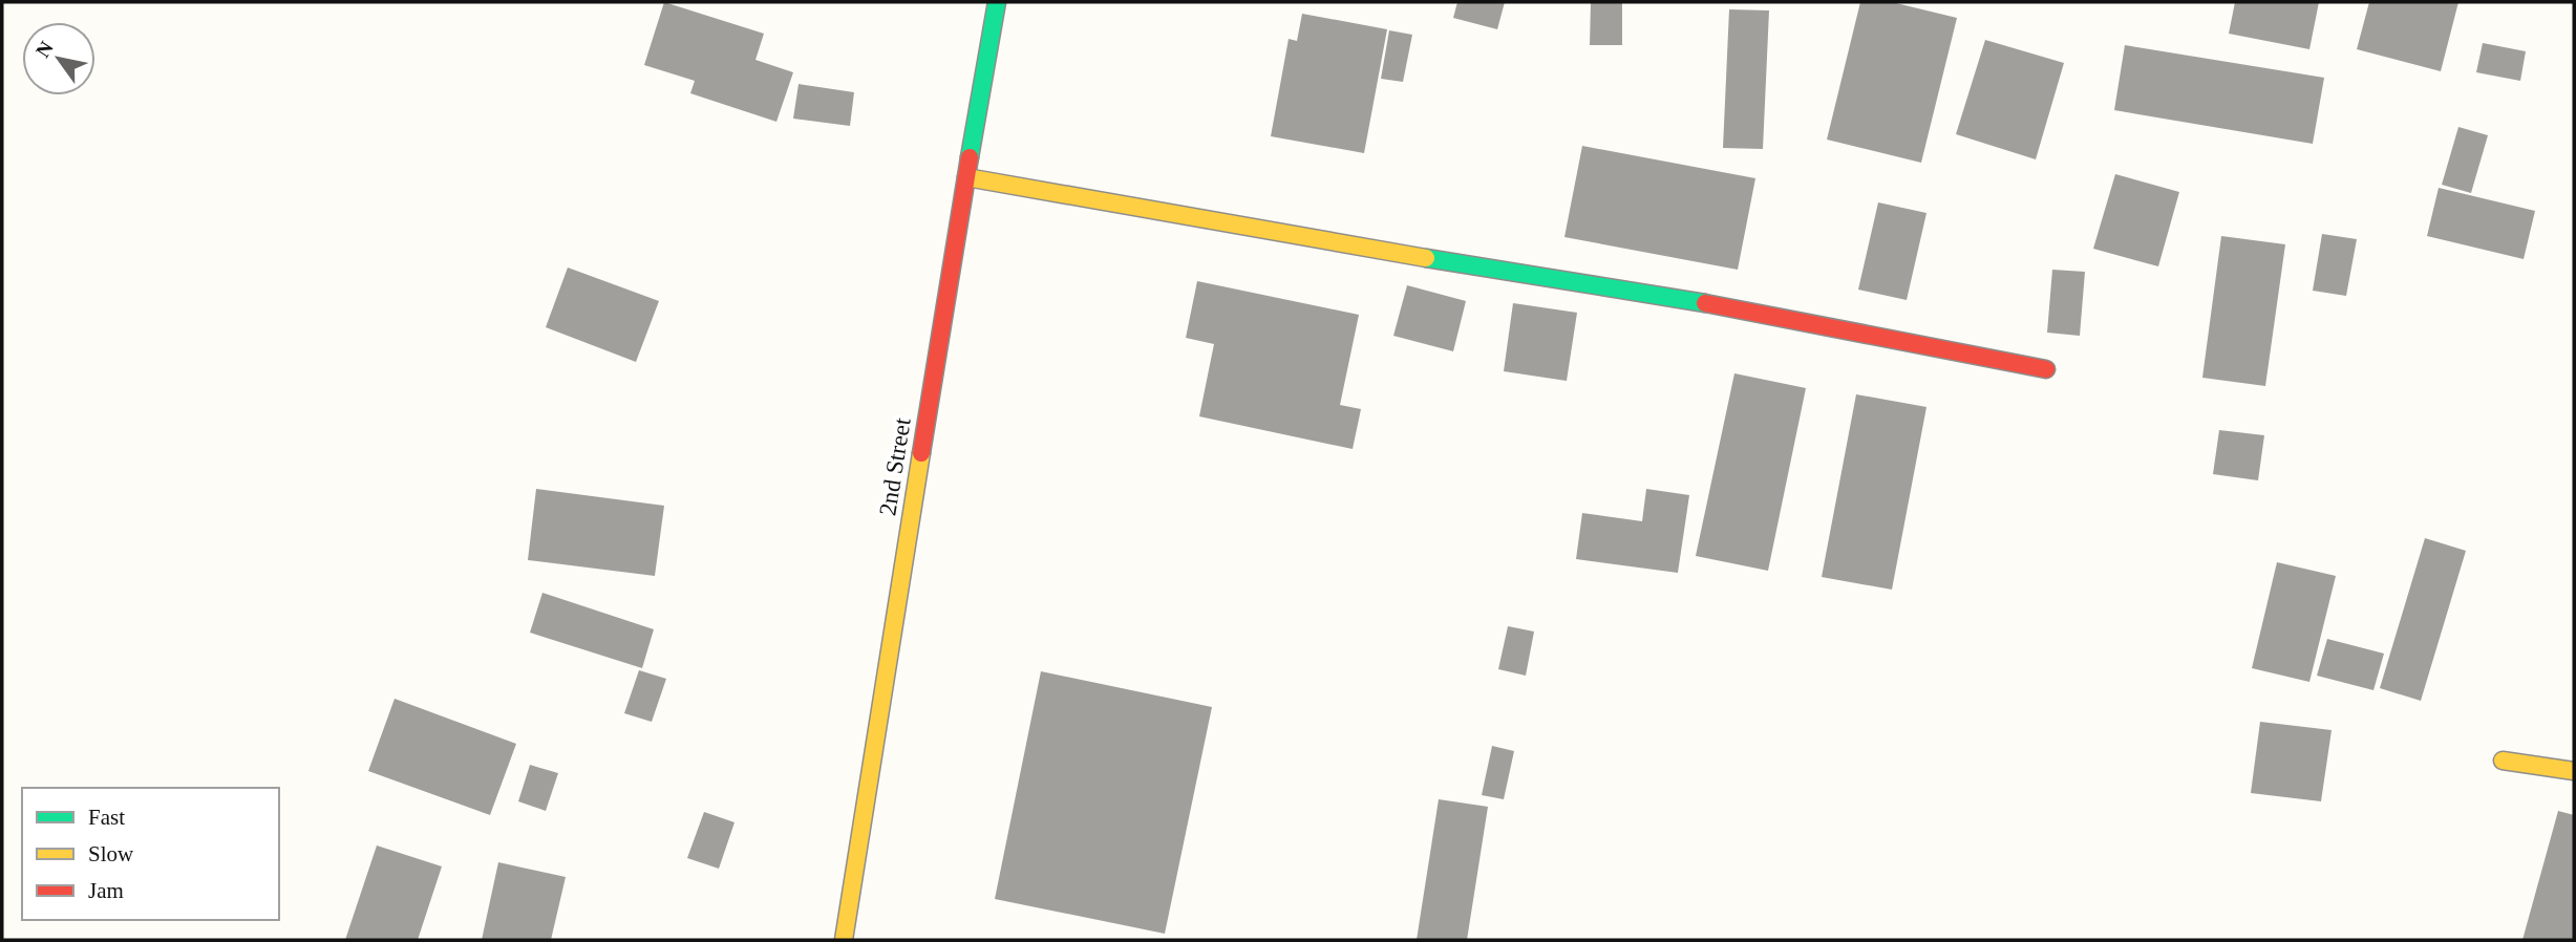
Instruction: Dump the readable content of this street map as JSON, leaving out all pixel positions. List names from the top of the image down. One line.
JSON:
{"streets":{"street":["2nd Street"]},"legend":["Fast","Slow","Jam"],"north":"top left"}
